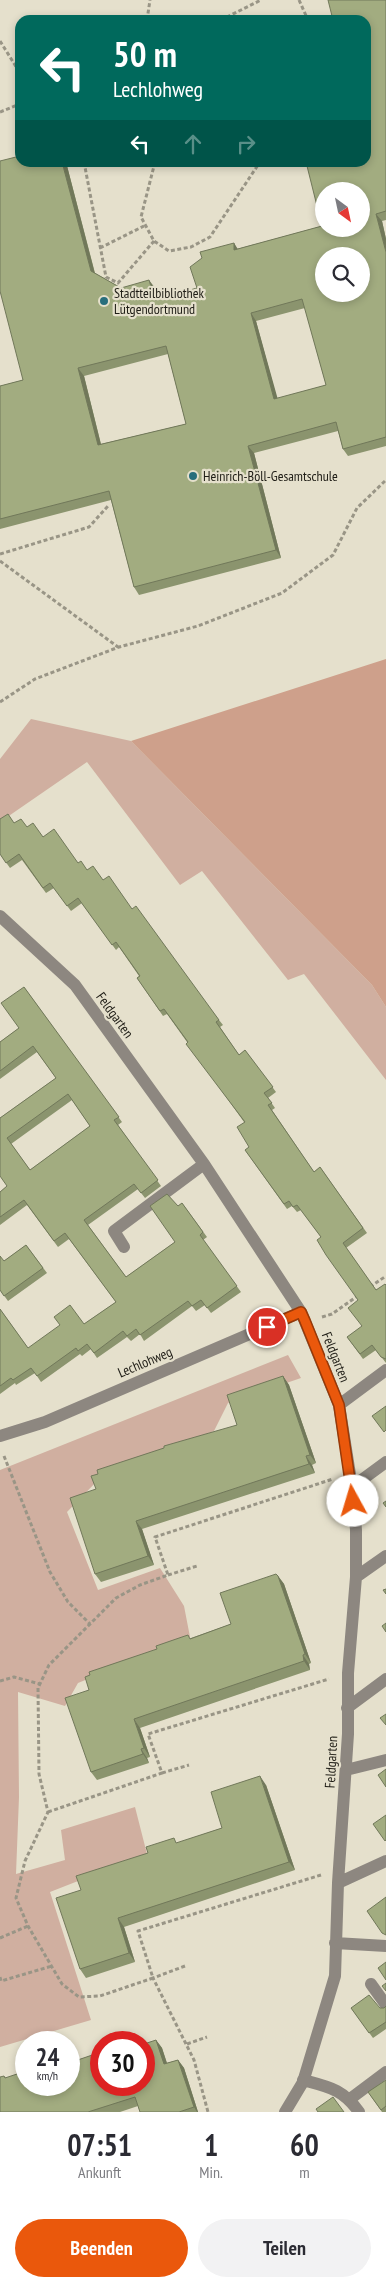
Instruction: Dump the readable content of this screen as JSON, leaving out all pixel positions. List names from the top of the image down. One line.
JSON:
{"streets":{"street":["Feldgarten","Lechlohweg"]},"crossings":[["Feldgarten","Lechlohweg"]],"places":["Stadtteilbibliothek Lütgendortmund","Heinrich-Böll-Gesamtschule"],"north":"bottom right","page":{"turn":["50 m","Lechlohweg"],"speed":"24 km/h","limit":"30","eta":["07:51","Ankunft","1","Min.","60","m"],"buttons":["Beenden","Teilen"]}}
